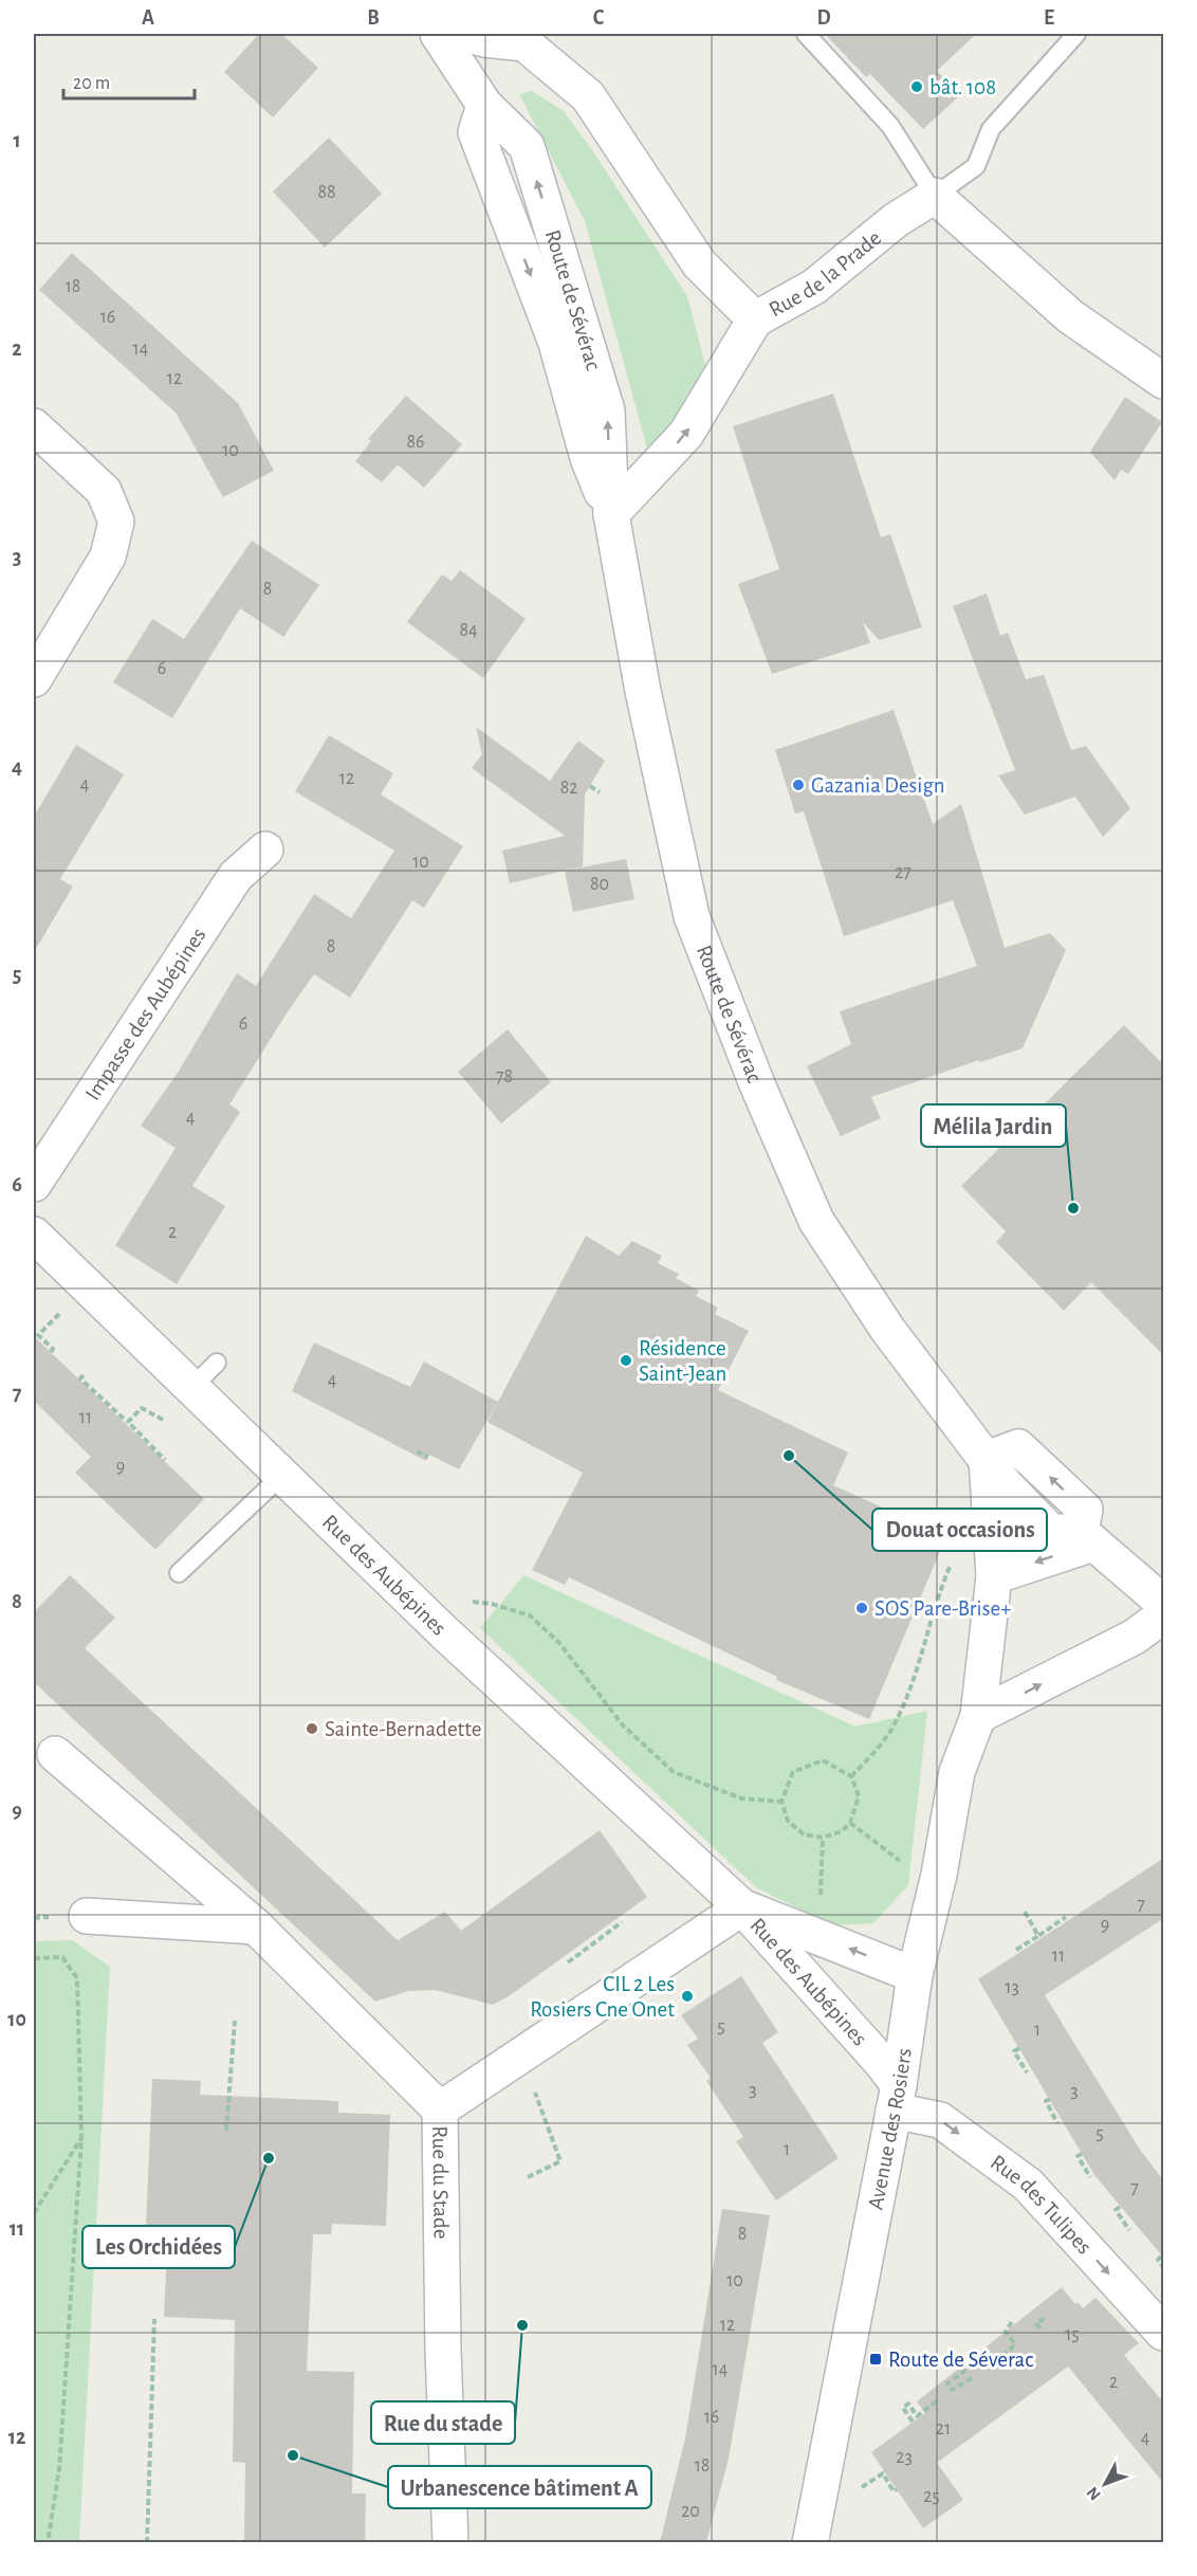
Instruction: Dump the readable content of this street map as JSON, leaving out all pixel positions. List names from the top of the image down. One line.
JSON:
{"streets":{"street":["Rue de la Prade","Route de Sévérac","Impasse des Aubépines","Rue des Aubépines","Avenue des Rosiers","Rue du Stade","Rue des Tulipes"]},"crossings":[["Route de Sévérac","Avenue des Rosiers"],["Rue des Aubépines","Avenue des Rosiers"],["Rue des Aubépines","Rue du Stade"],["Rue des Aubépines","Rue des Tulipes"],["Avenue des Rosiers","Rue des Tulipes"]],"one_way":["Rue des Tulipes"],"places":{"other":["bât. 108","Gazania Design","Mélila Jardin","Résidence Saint-Jean","Douat occasions","SOS Pare-Brise+","Sainte-Bernadette","CIL 2 Les Rosiers Cne Onet","Les Orchidées","Rue du stade","Urbanescence bâtiment A"],"transit":["Route de Séverac"]},"house_numbers":["88","18","16","14","12","86","10","8","84","6","12","4","82","10","27","80","8","6","78","4","2","4","11","9","7","9","11","13","5","1","3","3","5","1","7","8","10","12","15","14","2","16","21","4","23","18","25","20"],"scale_bar":"20 m","north":"bottom left","grid":{"columns":["A","B","C","D","E"],"rows":["1","2","3","4","5","6","7","8","9","10","11","12"]}}
